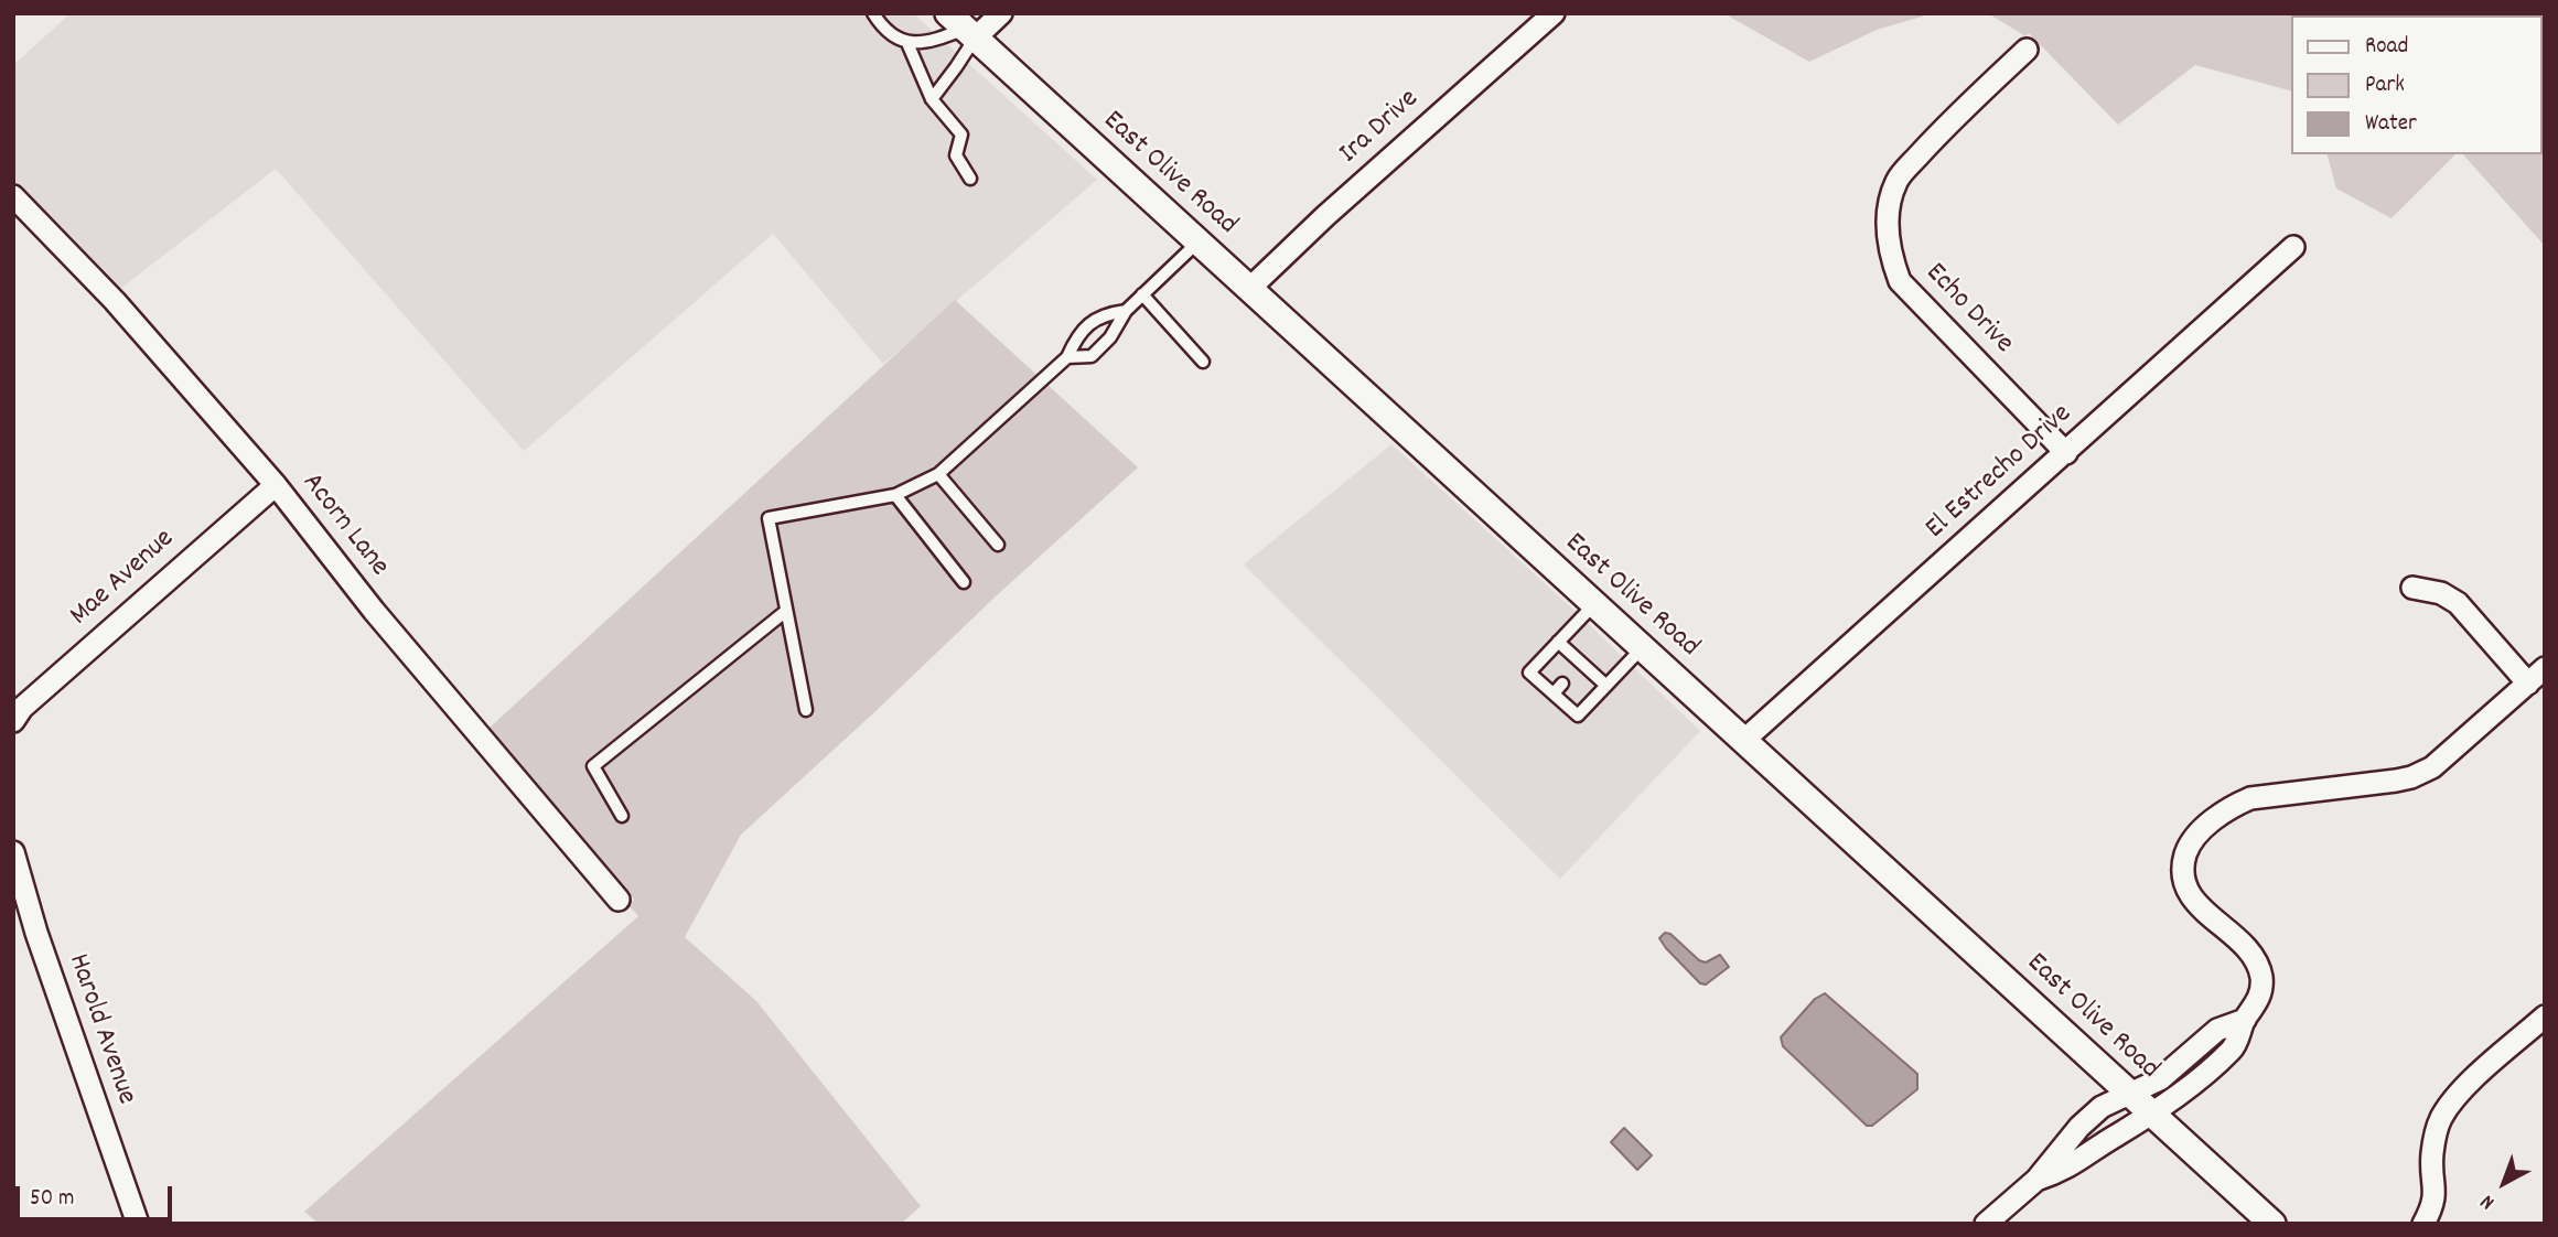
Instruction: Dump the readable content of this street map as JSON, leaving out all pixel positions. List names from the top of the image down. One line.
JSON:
{"streets":{"street":["Ira Drive","East Olive Road","Echo Drive","El Estrecho Drive","Acorn Lane","Mae Avenue","Harold Avenue"]},"crossings":[["Ira Drive","East Olive Road"],["East Olive Road","El Estrecho Drive"],["Echo Drive","El Estrecho Drive"],["Acorn Lane","Mae Avenue"]],"legend":["Road","Park","Water"],"scale_bar":"50 m","north":"bottom left"}
